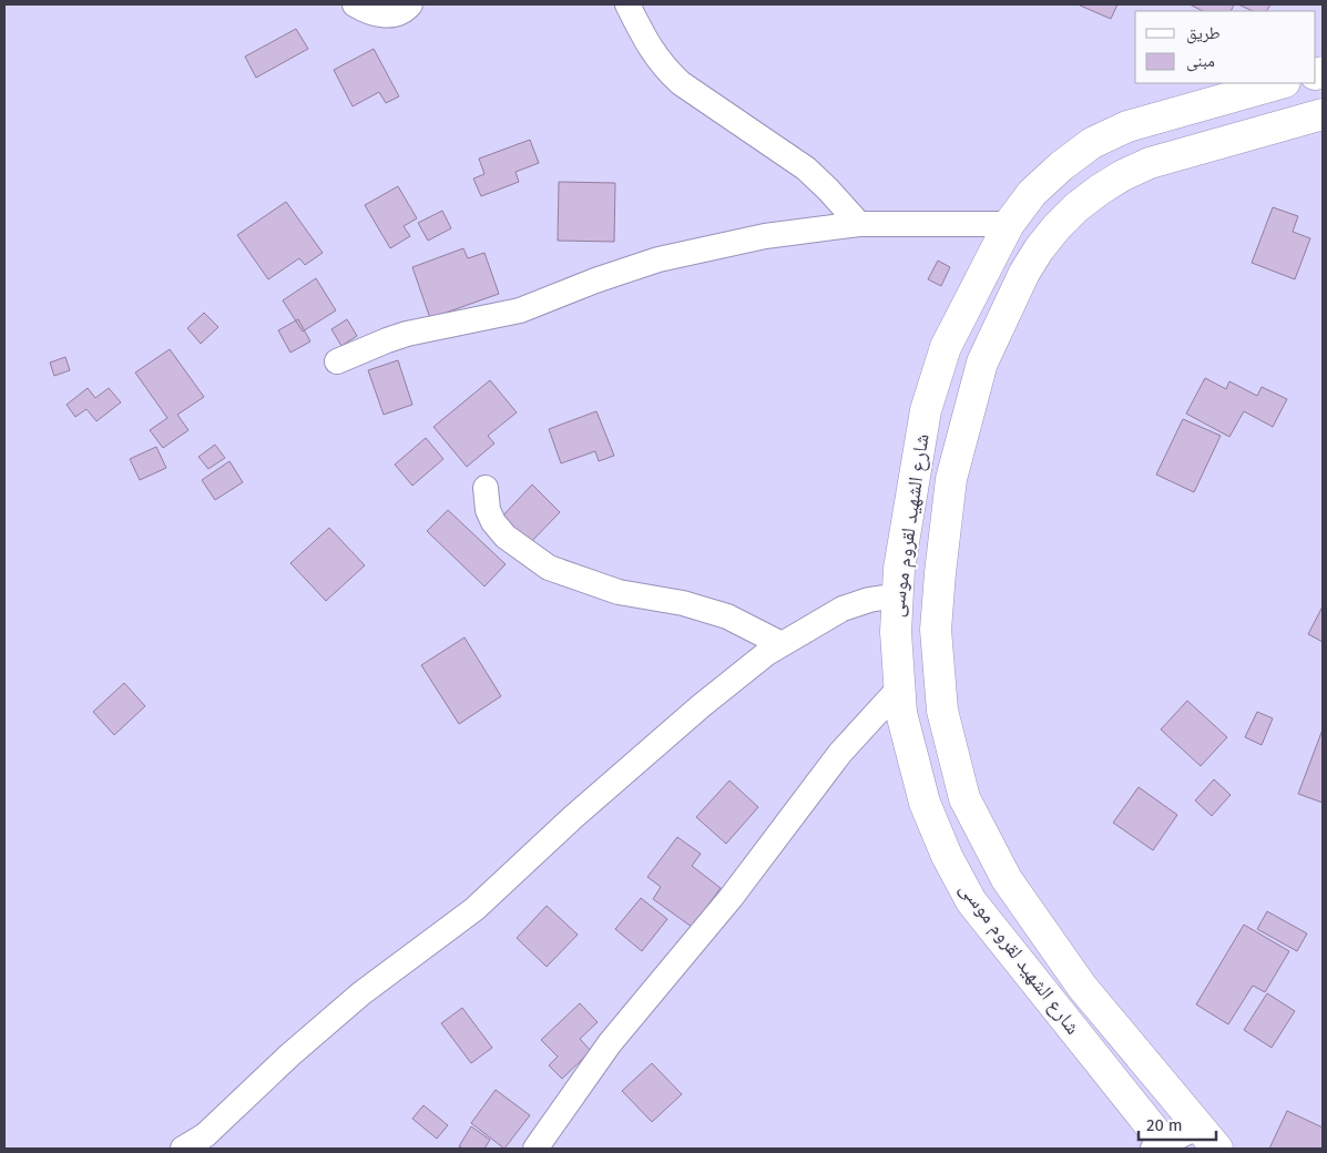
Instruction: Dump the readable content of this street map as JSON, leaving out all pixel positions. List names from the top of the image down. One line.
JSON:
{"streets":{"street":["شارع الشهيد لقروم موسى"]},"legend":["طريق","مبنى"],"scale_bar":"20 m"}
